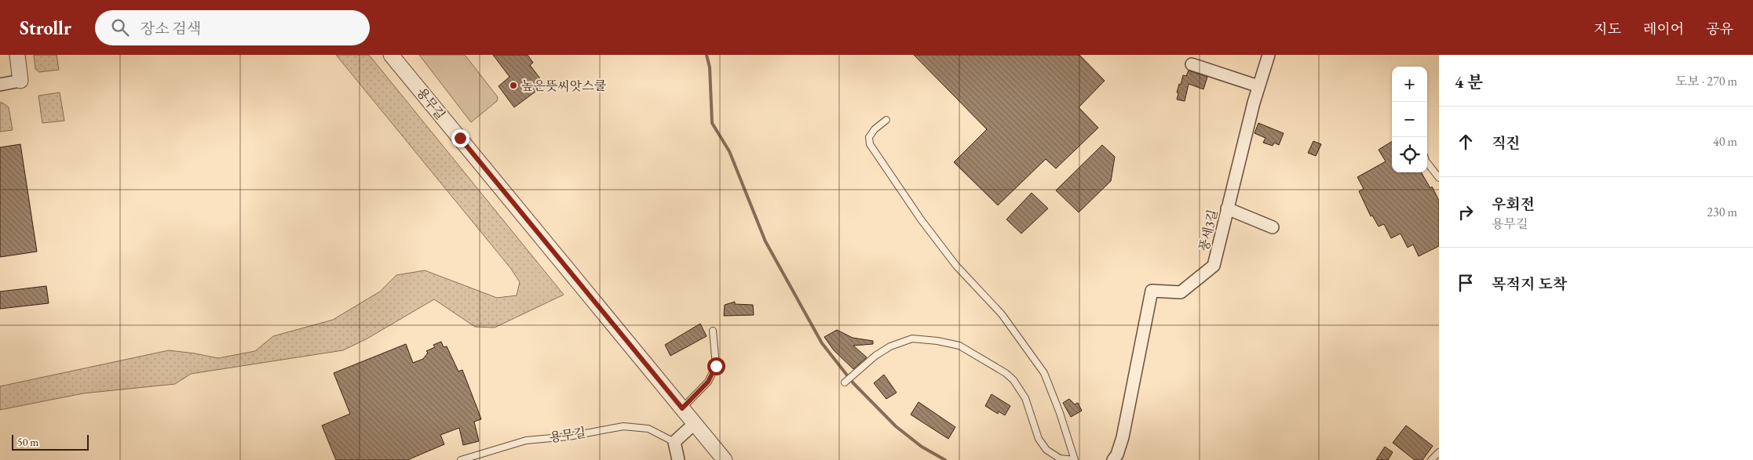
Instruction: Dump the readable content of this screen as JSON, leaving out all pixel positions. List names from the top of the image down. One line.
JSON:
{"streets":{"street":["용무길","풍세3길"]},"places":["높은뜻씨앗스쿨"],"scale_bar":"50 m","page":{"header":"Strollr","search":"장소 검색","nav":["지도","레이어","공유"],"heading":["4 분","도보 · 270 m"],"map_buttons":["+","−"],"list":[["직진","40 m"],["우회전","용무길","230 m"],"목적지 도착"],"scale":"50 m"}}
